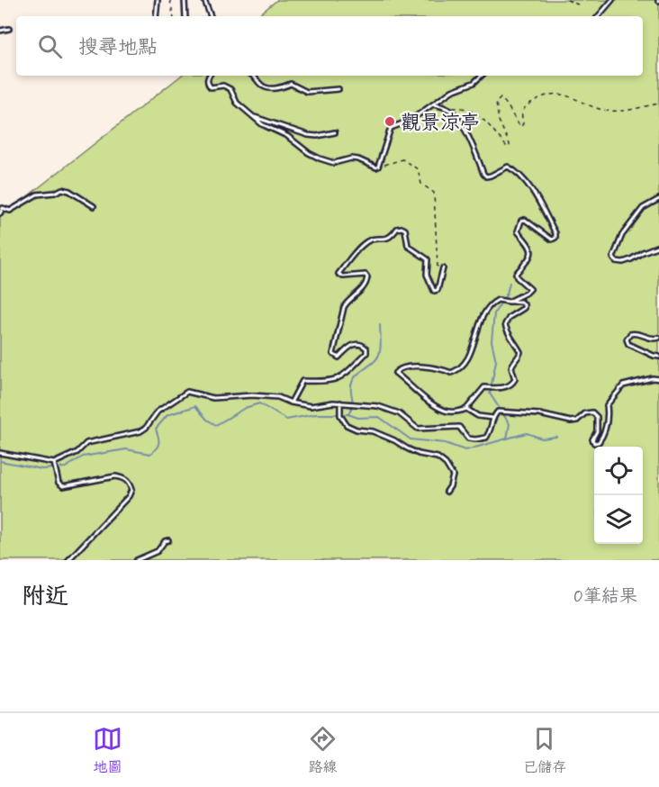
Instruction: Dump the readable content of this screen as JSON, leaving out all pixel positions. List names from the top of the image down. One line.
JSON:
{"places":["觀景涼亭"],"page":{"search":"搜尋地點","heading":["附近","0筆結果"],"nav":["地圖","路線","已儲存"]}}
